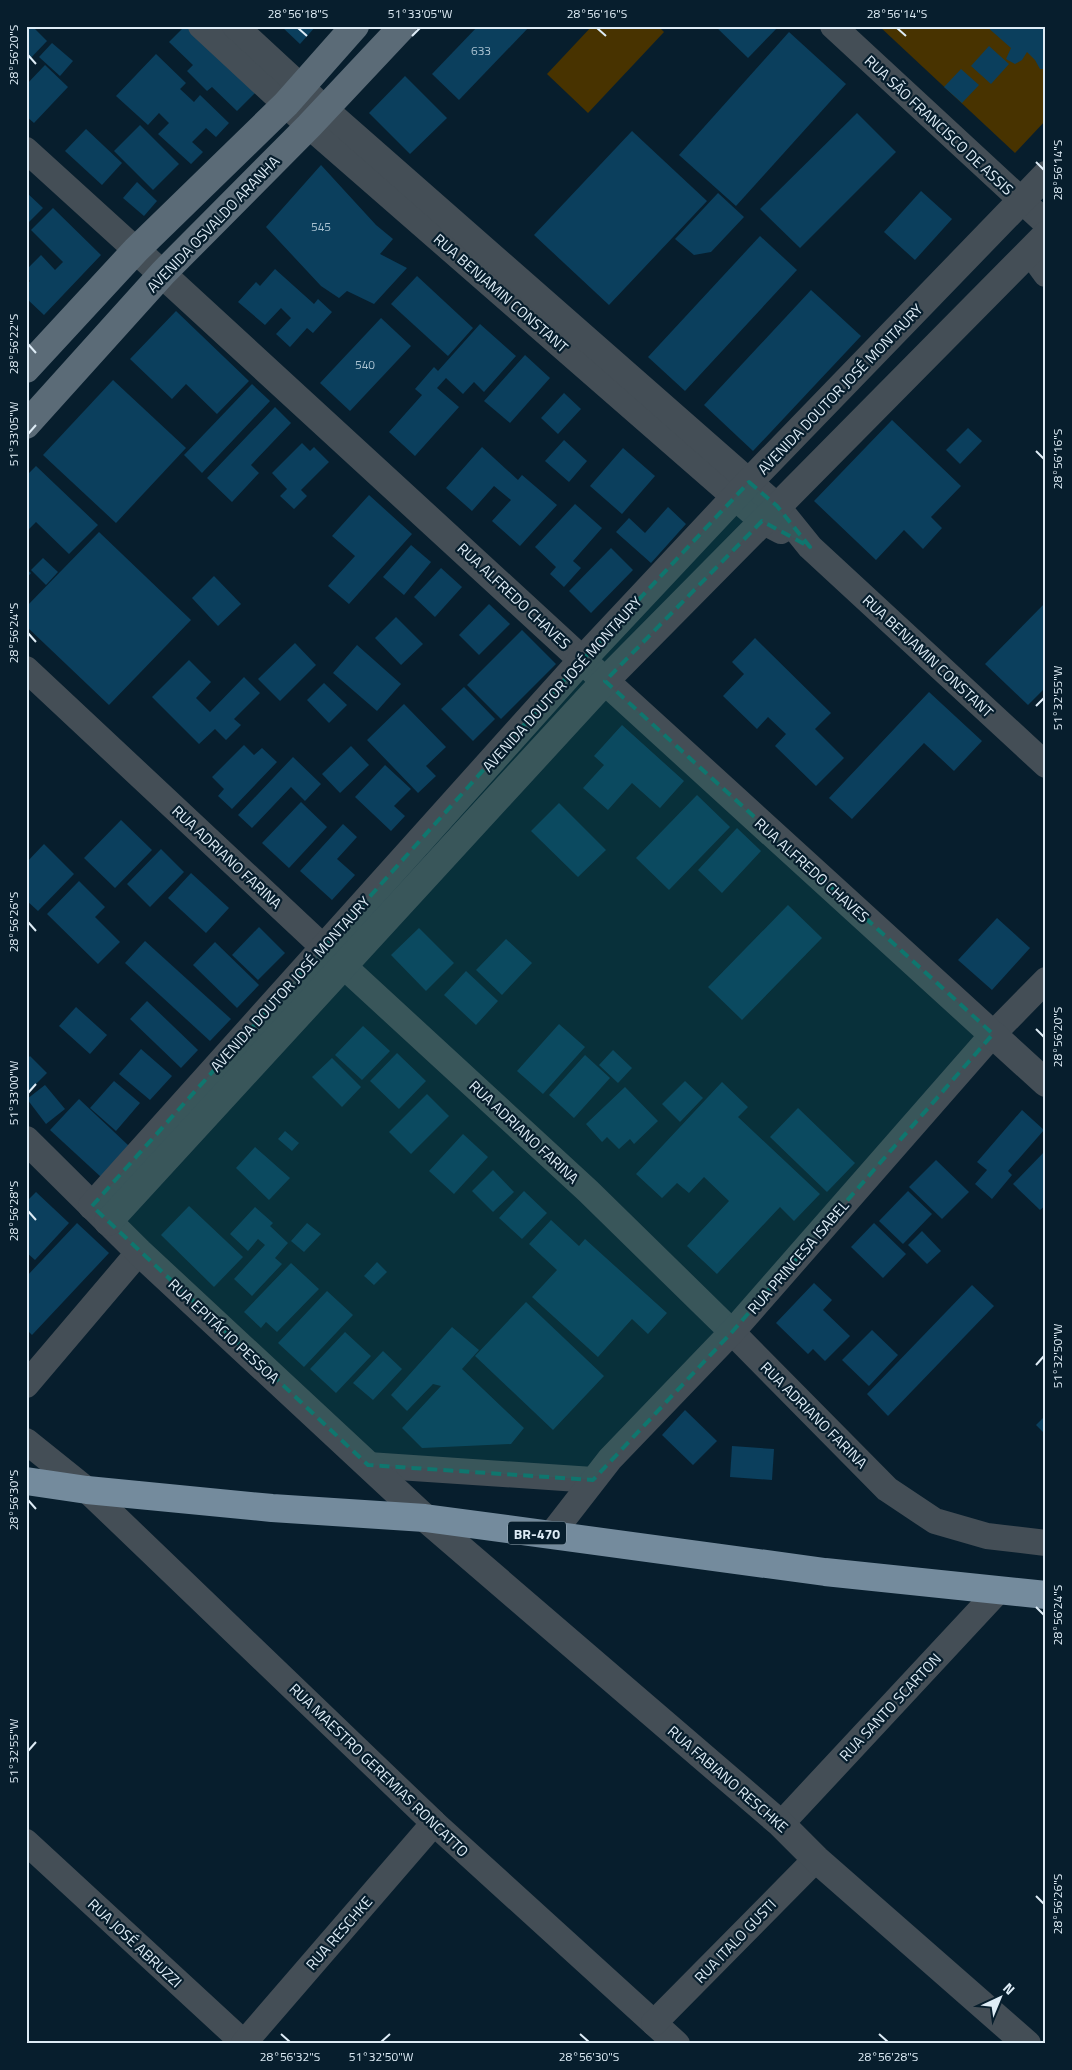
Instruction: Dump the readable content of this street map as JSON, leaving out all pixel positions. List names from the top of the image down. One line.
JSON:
{"streets":{"highway":["BR-470"],"main road":["AVENIDA OSVALDO ARANHA"],"street":["RUA SÃO FRANCISCO DE ASSIS","RUA BENJAMIN CONSTANT","AVENIDA DOUTOR JOSÉ MONTAURY","RUA ALFREDO CHAVES","RUA ADRIANO FARINA","RUA PRINCESA ISABEL","RUA EPITÁCIO PESSOA","RUA SANTO SCARTON","RUA MAESTRO GEREMIAS RONCATTO","RUA FABIANO RESCHKE","RUA RESCHKE","RUA ITALO GUSTI","RUA JOSÉ ABRUZZI"]},"crossings":[["RUA SÃO FRANCISCO DE ASSIS","AVENIDA DOUTOR JOSÉ MONTAURY"],["AVENIDA OSVALDO ARANHA","RUA BENJAMIN CONSTANT"],["AVENIDA OSVALDO ARANHA","RUA ALFREDO CHAVES"],["RUA BENJAMIN CONSTANT","AVENIDA DOUTOR JOSÉ MONTAURY"],["AVENIDA DOUTOR JOSÉ MONTAURY","RUA ALFREDO CHAVES"],["AVENIDA DOUTOR JOSÉ MONTAURY","RUA ADRIANO FARINA"],["AVENIDA DOUTOR JOSÉ MONTAURY","RUA EPITÁCIO PESSOA"],["RUA ALFREDO CHAVES","RUA PRINCESA ISABEL"],["RUA ADRIANO FARINA","RUA PRINCESA ISABEL"],["RUA PRINCESA ISABEL","BR-470"],["RUA EPITÁCIO PESSOA","BR-470"],["RUA EPITÁCIO PESSOA","RUA FABIANO RESCHKE"],["BR-470","RUA SANTO SCARTON"],["BR-470","RUA MAESTRO GEREMIAS RONCATTO"],["BR-470","RUA FABIANO RESCHKE"],["RUA SANTO SCARTON","RUA FABIANO RESCHKE"],["RUA MAESTRO GEREMIAS RONCATTO","RUA RESCHKE"],["RUA MAESTRO GEREMIAS RONCATTO","RUA ITALO GUSTI"],["RUA FABIANO RESCHKE","RUA ITALO GUSTI"],["RUA RESCHKE","RUA JOSÉ ABRUZZI"]],"house_numbers":["633","545","540"],"north":"top right","coordinates":["28°56'18\"S","51°33'05\"W","28°56'16\"S","28°56'14\"S","28°56'20\"S","28°56'22\"S","28°56'24\"S","51°32'55\"W","28°56'26\"S","51°33'00\"W","28°56'28\"S","51°32'50\"W","28°56'30\"S","28°56'32\"S"]}
